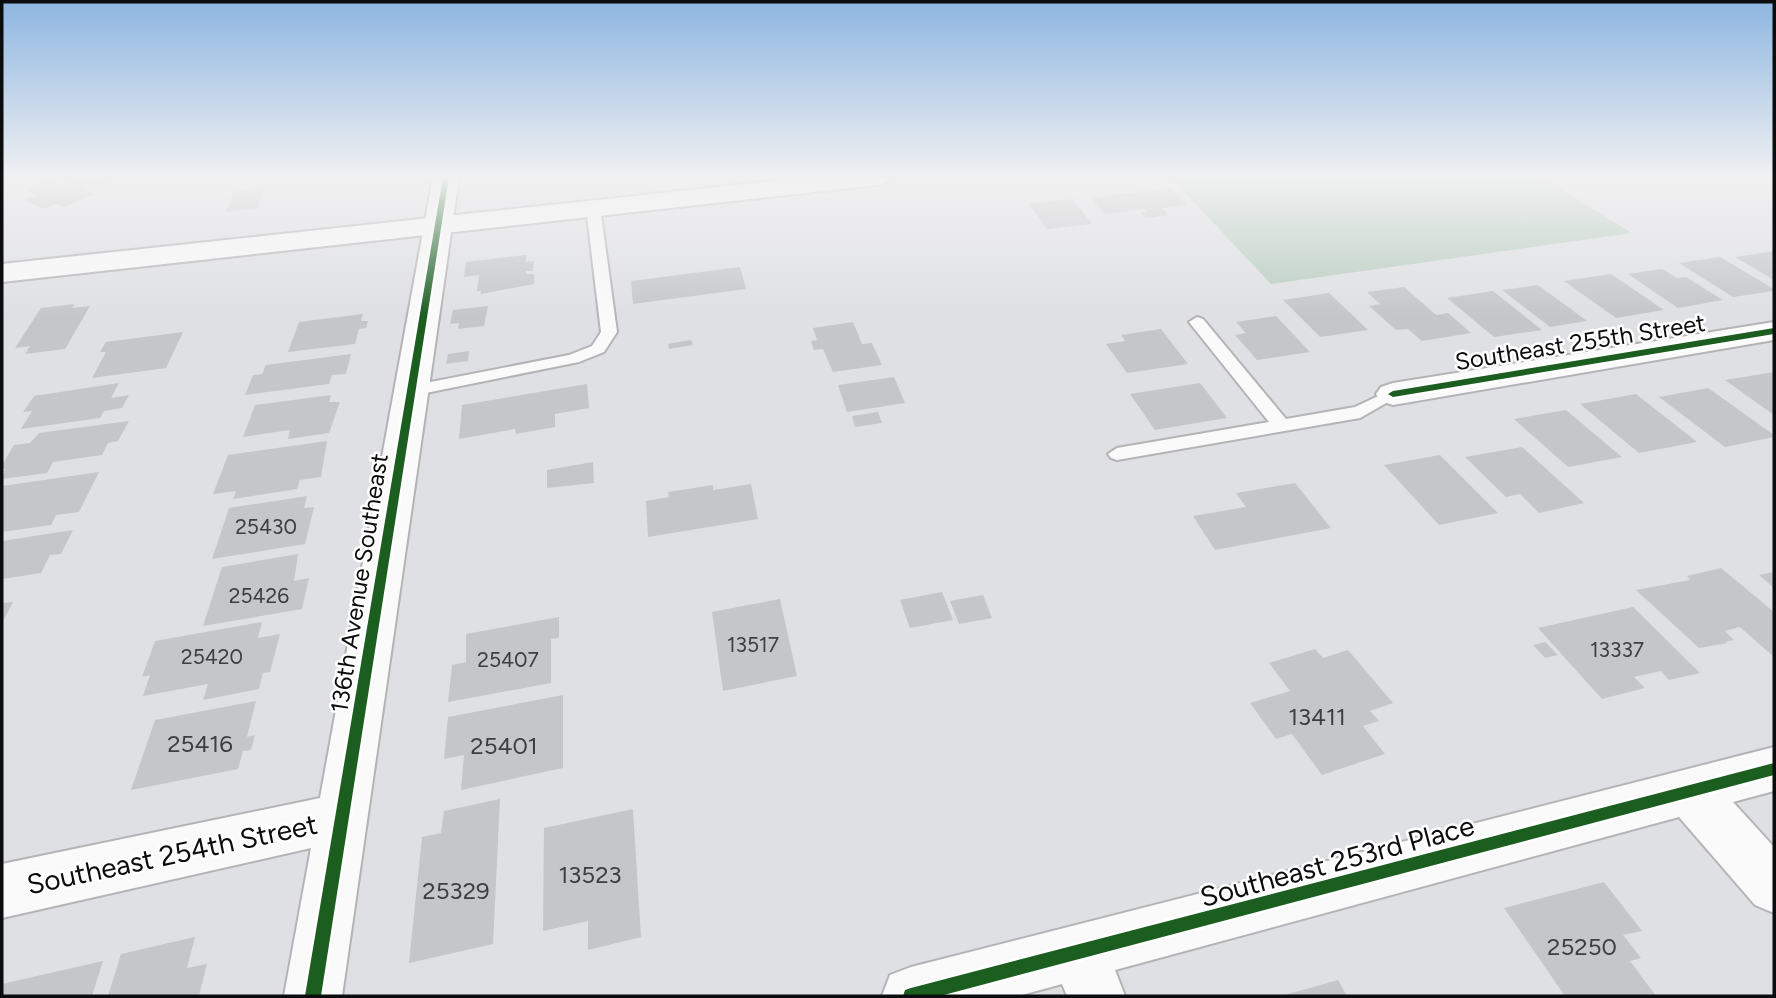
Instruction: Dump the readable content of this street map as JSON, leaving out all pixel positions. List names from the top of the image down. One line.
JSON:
{"streets":{"street":["Southeast 255th Street","136th Avenue Southeast","Southeast 254th Street","Southeast 253rd Place"]},"crossings":[["136th Avenue Southeast","Southeast 254th Street"]],"house_numbers":["25430","25426","13517","13337","25420","25407","13411","25416","25401","13523","25329","25250"]}
